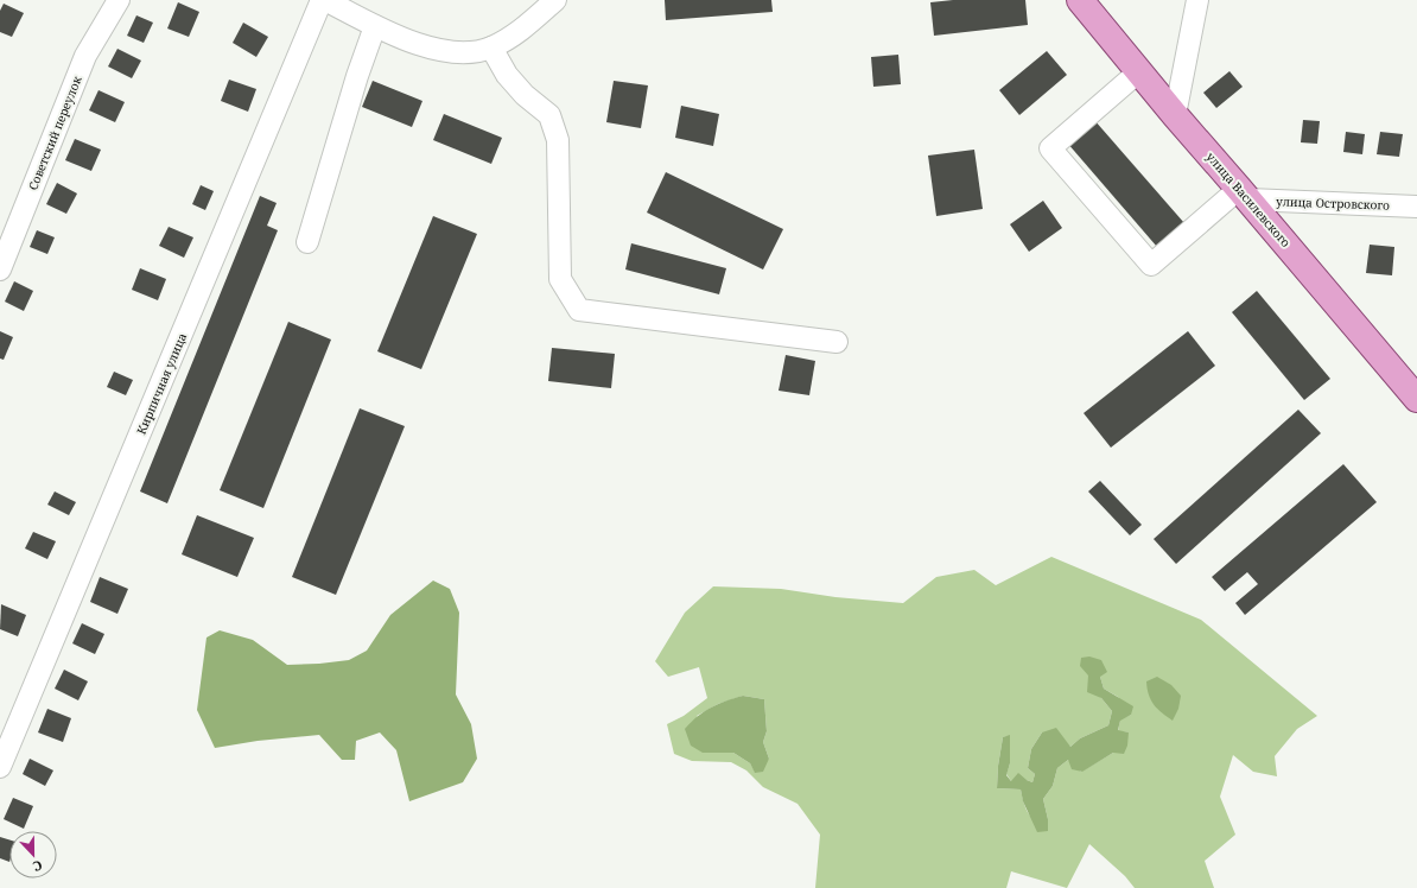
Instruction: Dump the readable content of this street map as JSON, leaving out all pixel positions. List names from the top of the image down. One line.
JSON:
{"streets":{"main road":["улица Василевского"],"street":["Советский переулок","улица Островского","Кирпичная улица"]},"crossings":[["улица Василевского","улица Островского"]],"north":"bottom"}
